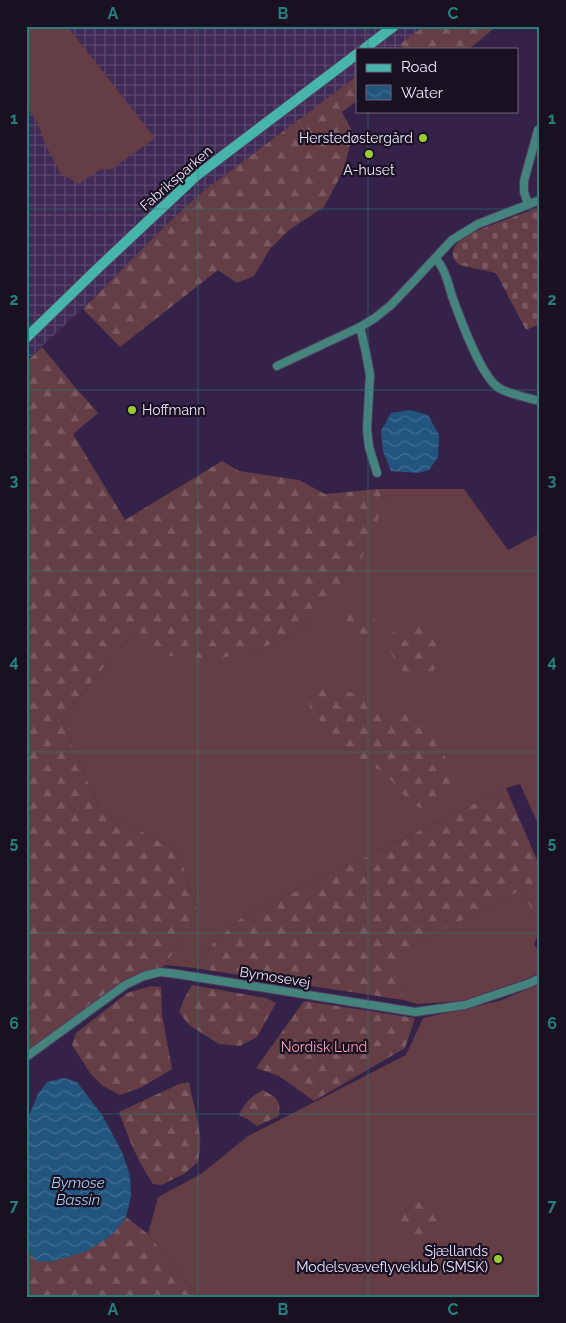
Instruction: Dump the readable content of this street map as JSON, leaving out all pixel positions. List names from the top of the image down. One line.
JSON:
{"streets":{"street":["Fabriksparken","Bymosevej"]},"water":["Bymose Bassin"],"parks":["Nordisk Lund"],"places":["Herstedøstergård","A-huset","Hoffmann","Sjællands Modelsvæveflyveklub (SMSK)"],"legend":["Road","Water"],"grid":{"columns":["A","B","C"],"rows":["1","2","3","4","5","6","7"]}}
